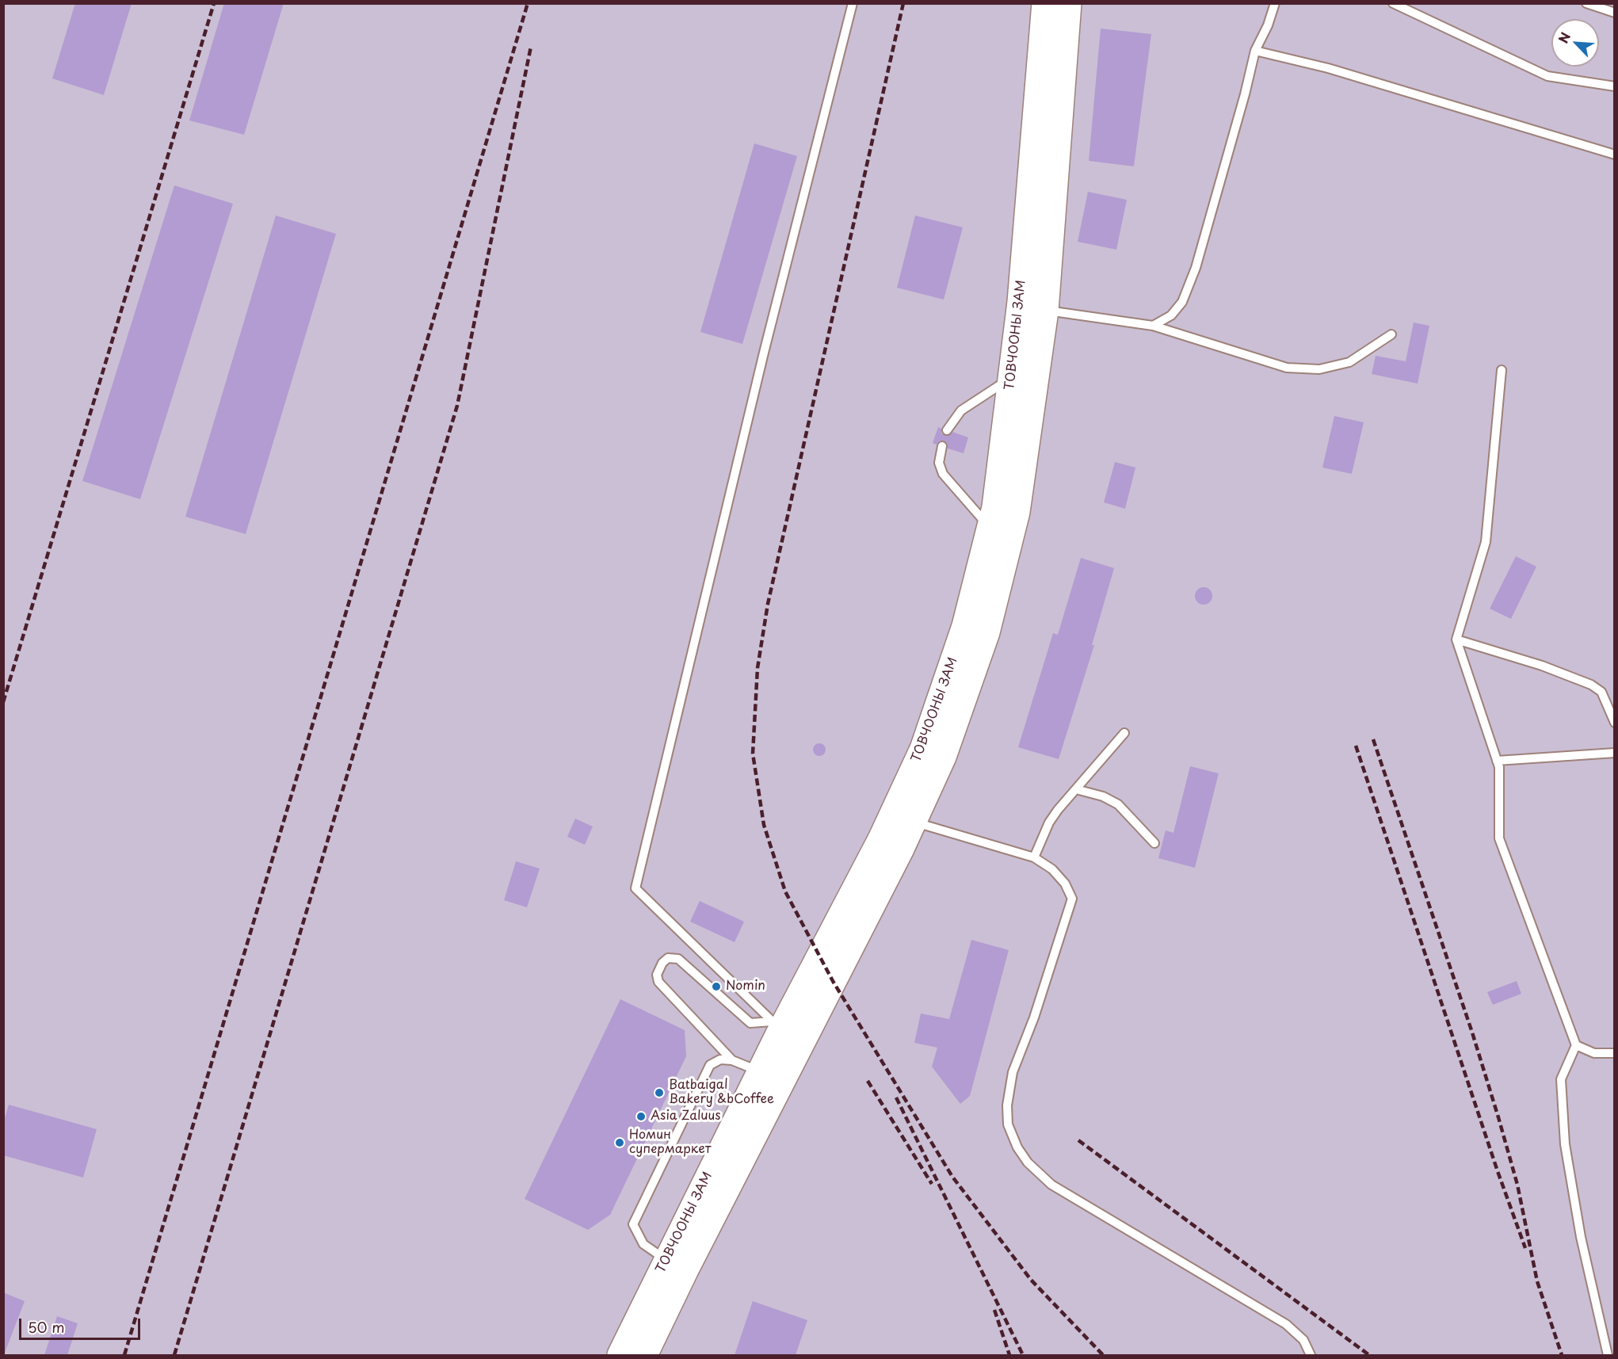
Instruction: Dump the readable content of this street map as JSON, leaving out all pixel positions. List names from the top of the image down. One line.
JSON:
{"streets":{"highway":["ТОВЧООНЫ ЗАМ"]},"places":["Nomin","Batbaigal Bakery &bCoffee","Asia Zaluus","Номин супермаркет"],"scale_bar":"50 m","north":"top left"}
